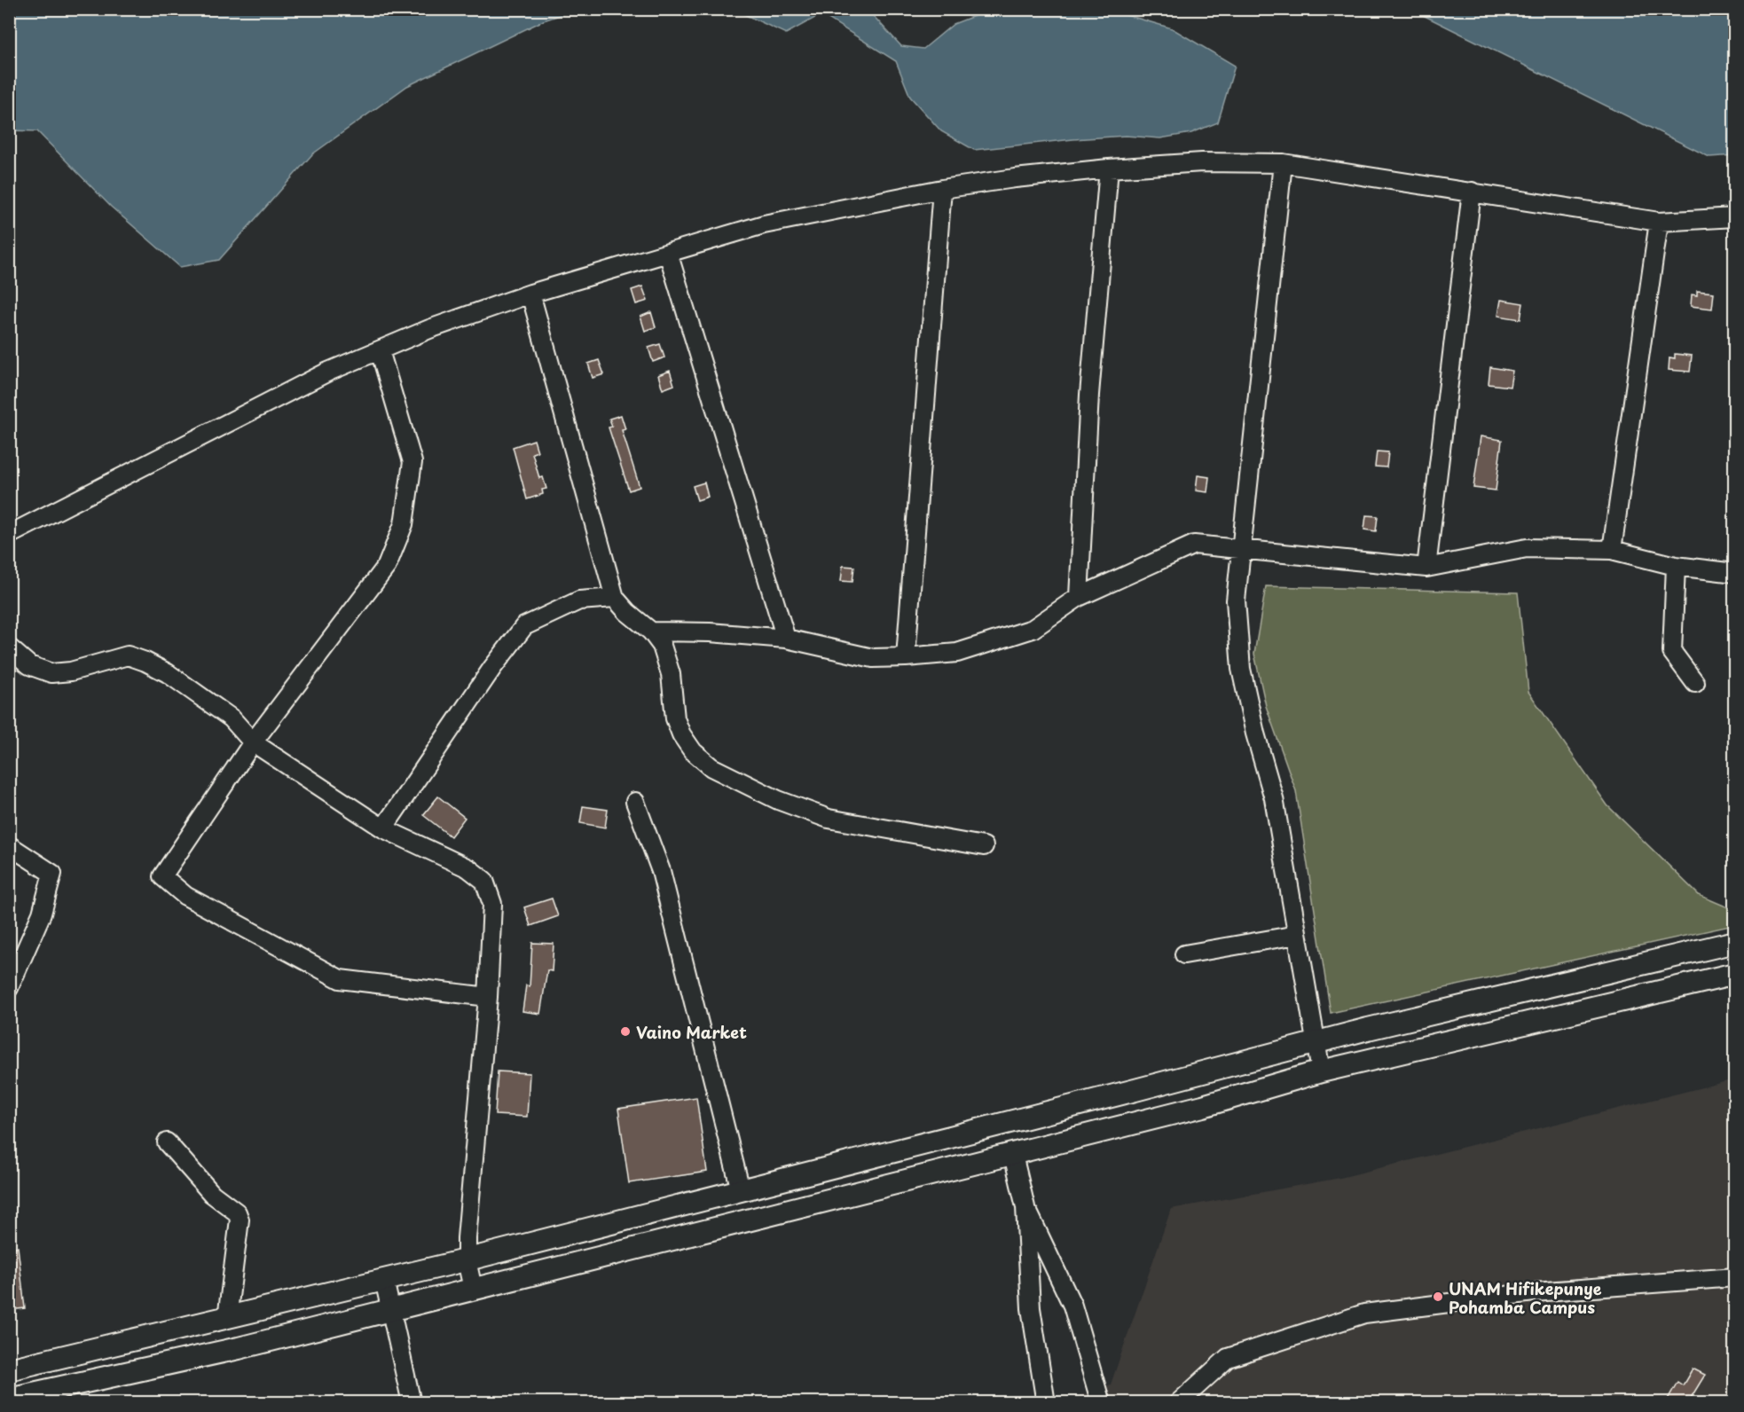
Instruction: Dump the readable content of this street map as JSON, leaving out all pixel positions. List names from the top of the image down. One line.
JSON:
{"places":["Vaino Market","UNAM Hifikepunye Pohamba Campus"]}
